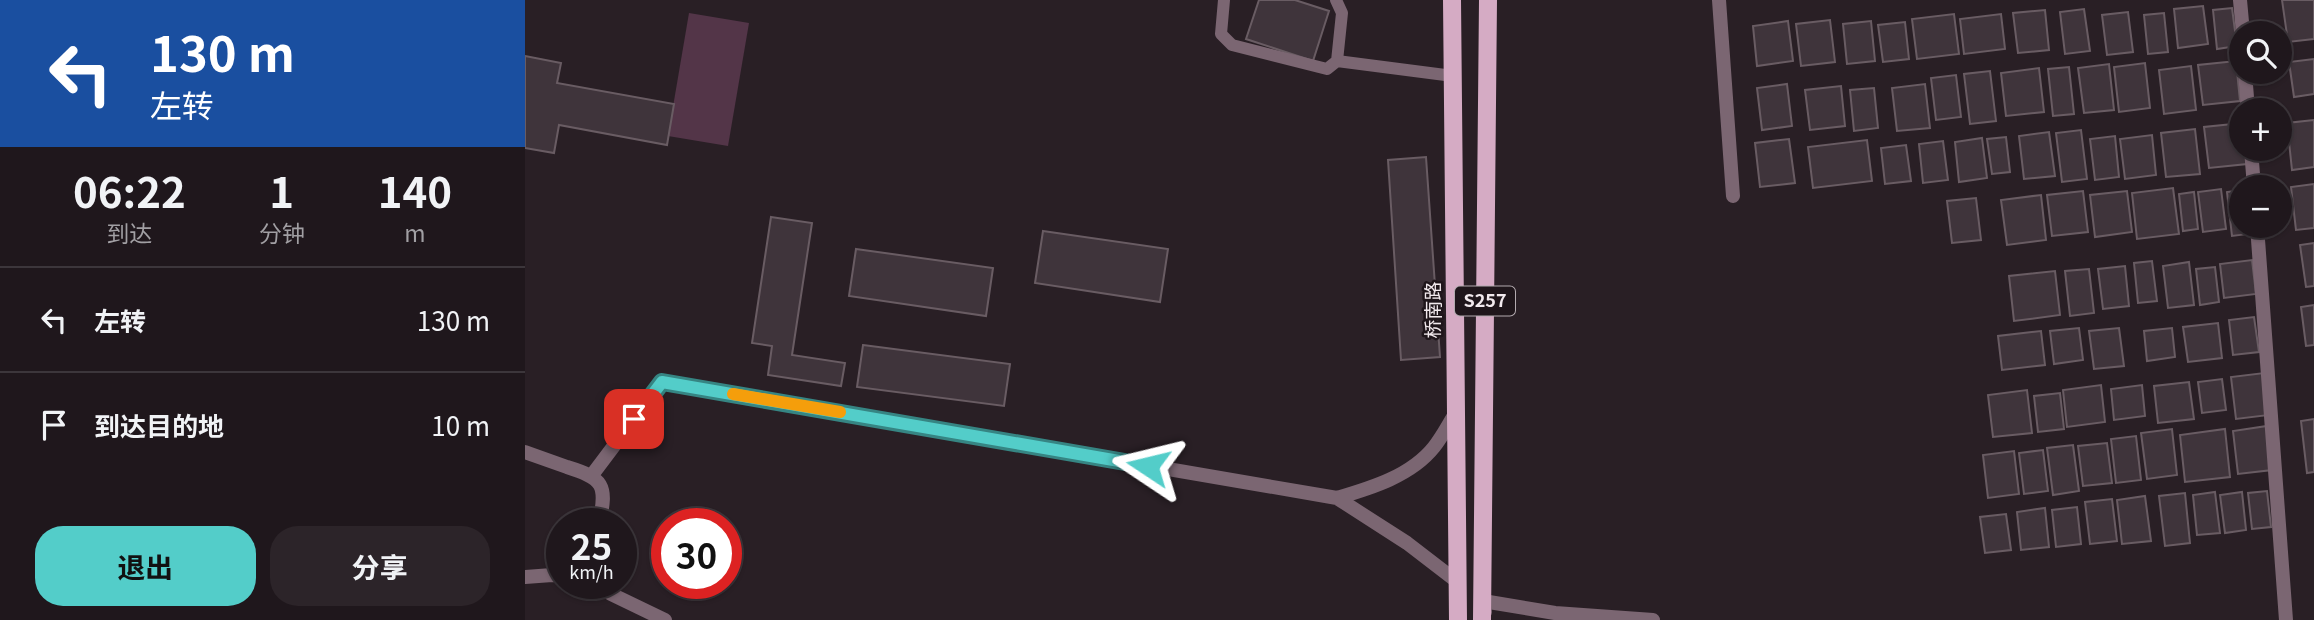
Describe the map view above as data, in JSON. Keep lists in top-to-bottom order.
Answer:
{
  "streets": {
    "main road": ["S257", "桥南路"]
  },
  "page": {
    "turn": ["130 m", "左转"],
    "map_buttons": ["+", "−"],
    "eta": [
      "06:22",
      "到达",
      "1",
      "分钟",
      "140",
      "m"
    ],
    "list": [
      {
        "name": "左转",
        "value": "130 m"
      },
      {
        "name": "到达目的地",
        "value": "10 m"
      }
    ],
    "speed": "25 km/h",
    "limit": "30",
    "buttons": ["退出", "分享"]
  }
}
